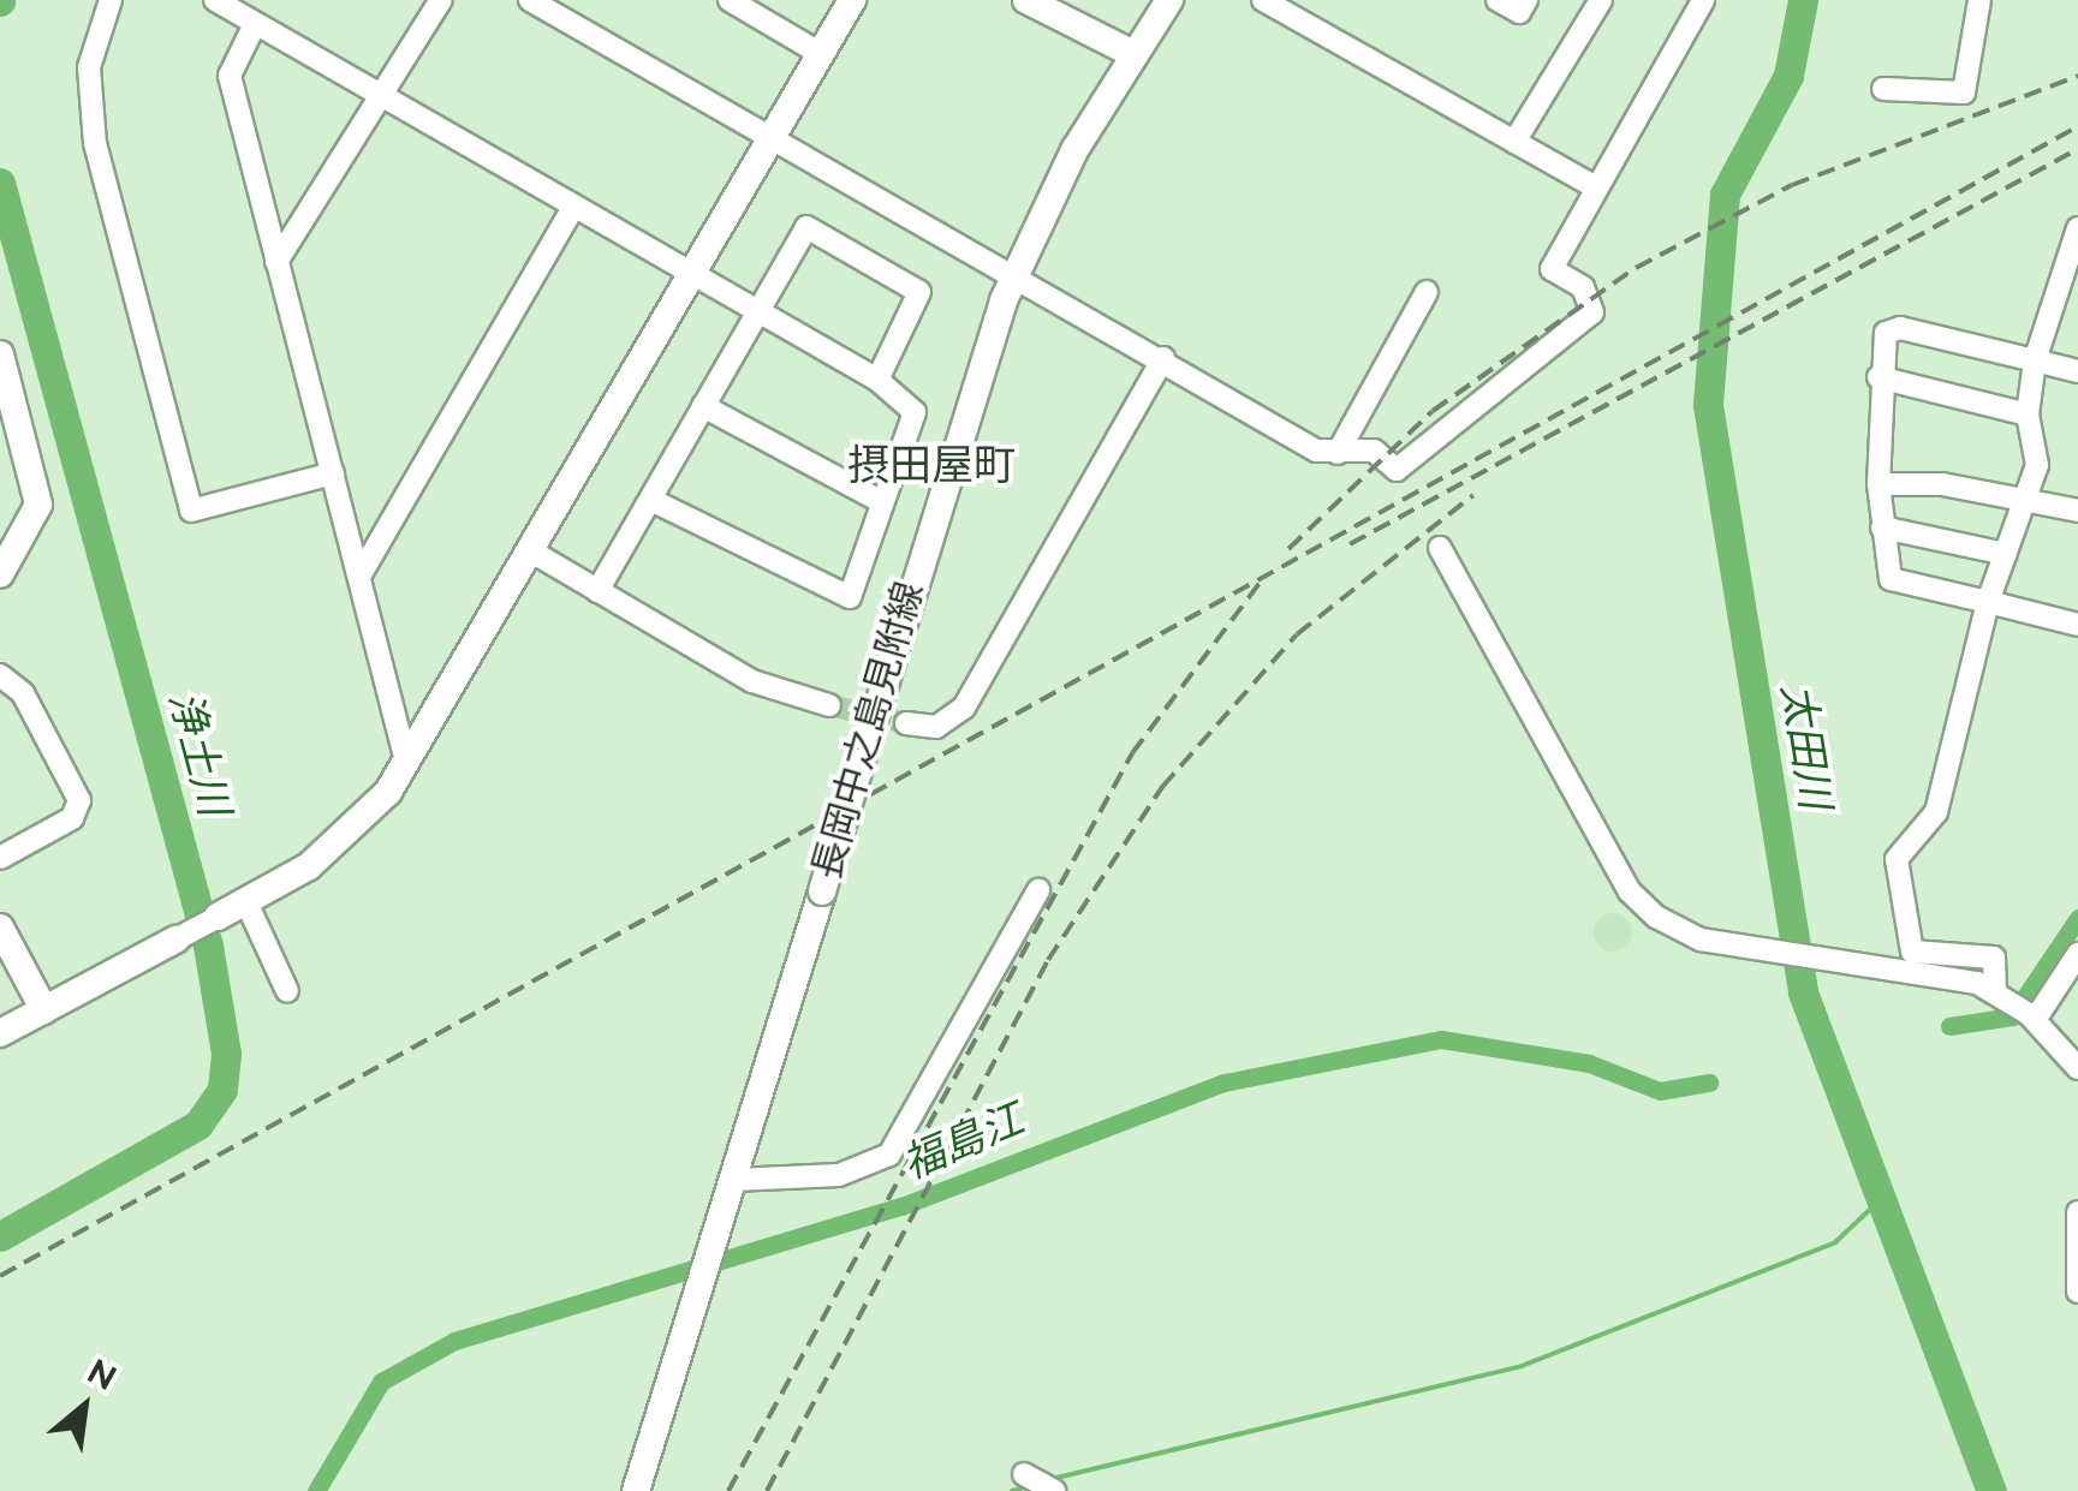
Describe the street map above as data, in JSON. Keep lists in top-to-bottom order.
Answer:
{
  "streets": {
    "street": ["長岡中之島見附線"]
  },
  "districts": ["摂田屋町"],
  "water": ["太田川", "浄土川", "福島江"],
  "north": "top right"
}
